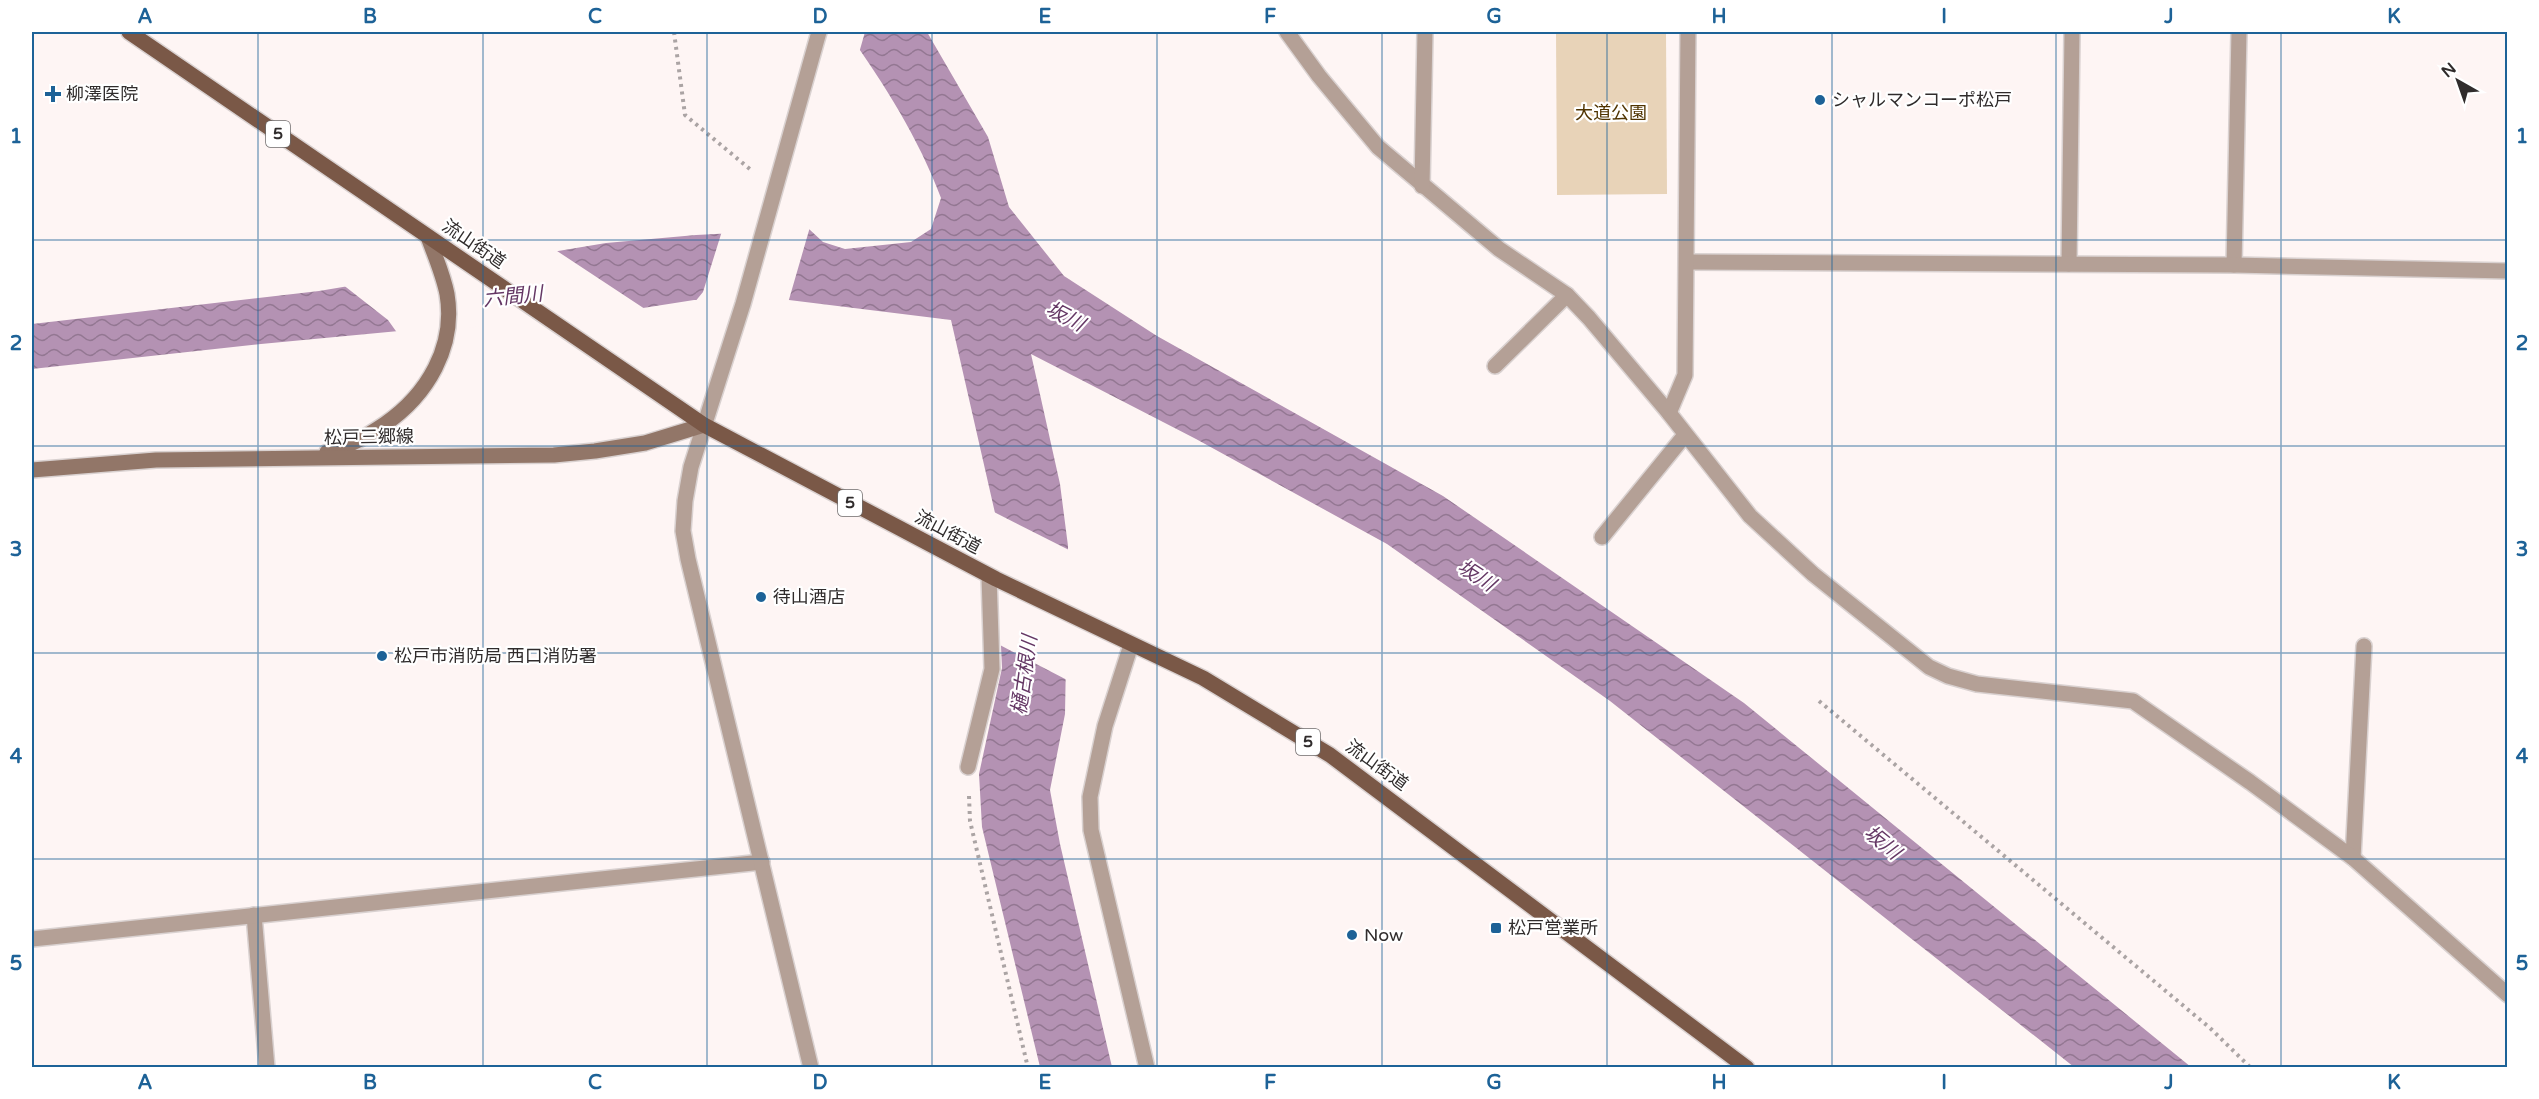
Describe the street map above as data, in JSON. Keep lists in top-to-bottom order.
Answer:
{
  "streets": {
    "main road": ["5", "流山街道", "松戸三郷線"]
  },
  "crossings": [
    ["流山街道", "松戸三郷線"]
  ],
  "water": ["六間川", "坂川", "樋古根川"],
  "parks": ["大道公園"],
  "places": {
    "health": ["柳澤医院"],
    "other": [
      "シャルマンコーポ松戸",
      "待山酒店",
      "松戸市消防局 西口消防署",
      "Now"
    ],
    "transit": ["松戸営業所"]
  },
  "north": "top left",
  "grid": {
    "columns": [
      "A",
      "B",
      "C",
      "D",
      "E",
      "F",
      "G",
      "H",
      "I",
      "J",
      "K"
    ],
    "rows": [
      "1",
      "2",
      "3",
      "4",
      "5"
    ]
  }
}
